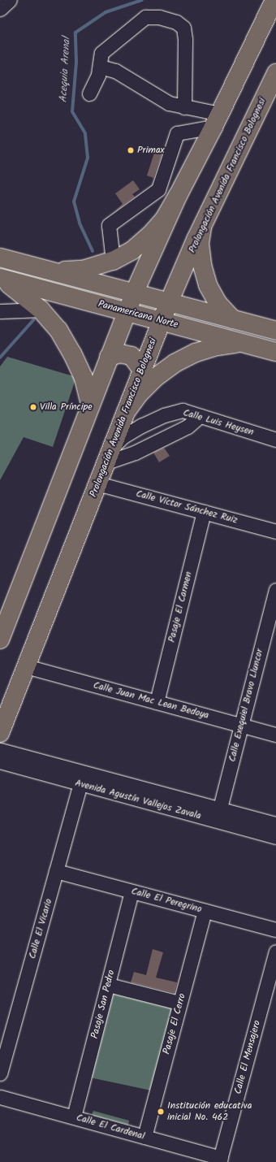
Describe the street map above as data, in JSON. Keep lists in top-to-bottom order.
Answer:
{
  "streets": {
    "main road": ["Prolongación Avenida Francisco Bolognesi", "Panamericana Norte"],
    "street": [
      "Calle Luis Heysen",
      "Calle Víctor Sánchez Ruiz",
      "Pasaje El Carmen",
      "Calle Juan Mac Lean Bedoya",
      "Calle Exequiel Bravo Lluncor",
      "Avenida Agustín Vallejos Zavala",
      "Calle El Peregrino",
      "Calle El Vicario",
      "Pasaje San Pedro",
      "Pasaje El Cerro",
      "Calle El Mensajero",
      "Calle El Cardenal"
    ]
  },
  "crossings": [
    ["Prolongación Avenida Francisco Bolognesi", "Panamericana Norte"],
    ["Prolongación Avenida Francisco Bolognesi", "Calle Luis Heysen"],
    ["Prolongación Avenida Francisco Bolognesi", "Calle Víctor Sánchez Ruiz"],
    ["Prolongación Avenida Francisco Bolognesi", "Calle Juan Mac Lean Bedoya"],
    ["Calle Víctor Sánchez Ruiz", "Pasaje El Carmen"],
    ["Pasaje El Carmen", "Calle Juan Mac Lean Bedoya"],
    ["Calle Juan Mac Lean Bedoya", "Calle Exequiel Bravo Lluncor"],
    ["Calle Exequiel Bravo Lluncor", "Avenida Agustín Vallejos Zavala"],
    ["Avenida Agustín Vallejos Zavala", "Calle El Vicario"],
    ["Calle El Peregrino", "Calle El Vicario"],
    ["Calle El Peregrino", "Pasaje San Pedro"],
    ["Calle El Peregrino", "Pasaje El Cerro"],
    ["Pasaje San Pedro", "Calle El Cardenal"],
    ["Pasaje El Cerro", "Calle El Cardenal"],
    ["Calle El Mensajero", "Calle El Cardenal"]
  ],
  "water": ["Acequia Arenal"],
  "places": ["Primax", "Villa Príncipe", "Institución educativa inicial No. 462"]
}
